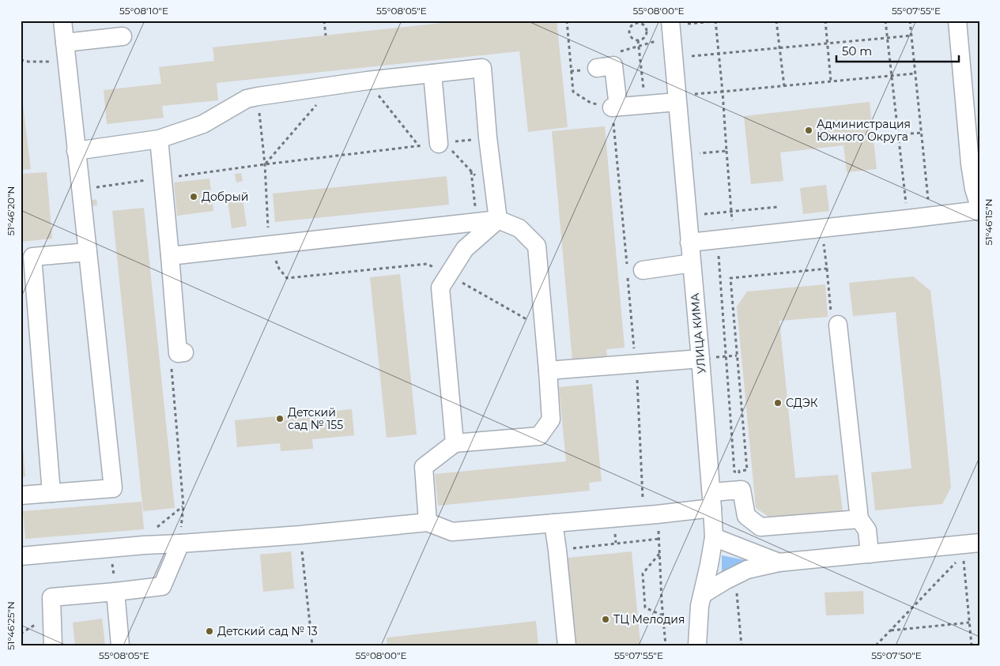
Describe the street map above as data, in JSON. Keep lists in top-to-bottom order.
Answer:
{
  "streets": {
    "street": ["УЛИЦА КИМА"]
  },
  "places": [
    "Администрация Южного Округа",
    "Добрый",
    "СДЭК",
    "Детский сад № 155",
    "ТЦ Мелодия",
    "Детский сад № 13"
  ],
  "scale_bar": "50 m",
  "coordinates": [
    "55°08'10\"E",
    "55°08'05\"E",
    "55°08'00\"E",
    "55°07'55\"E",
    "51°46'20\"N",
    "51°46'15\"N",
    "51°46'25\"N",
    "55°07'50\"E"
  ]
}
